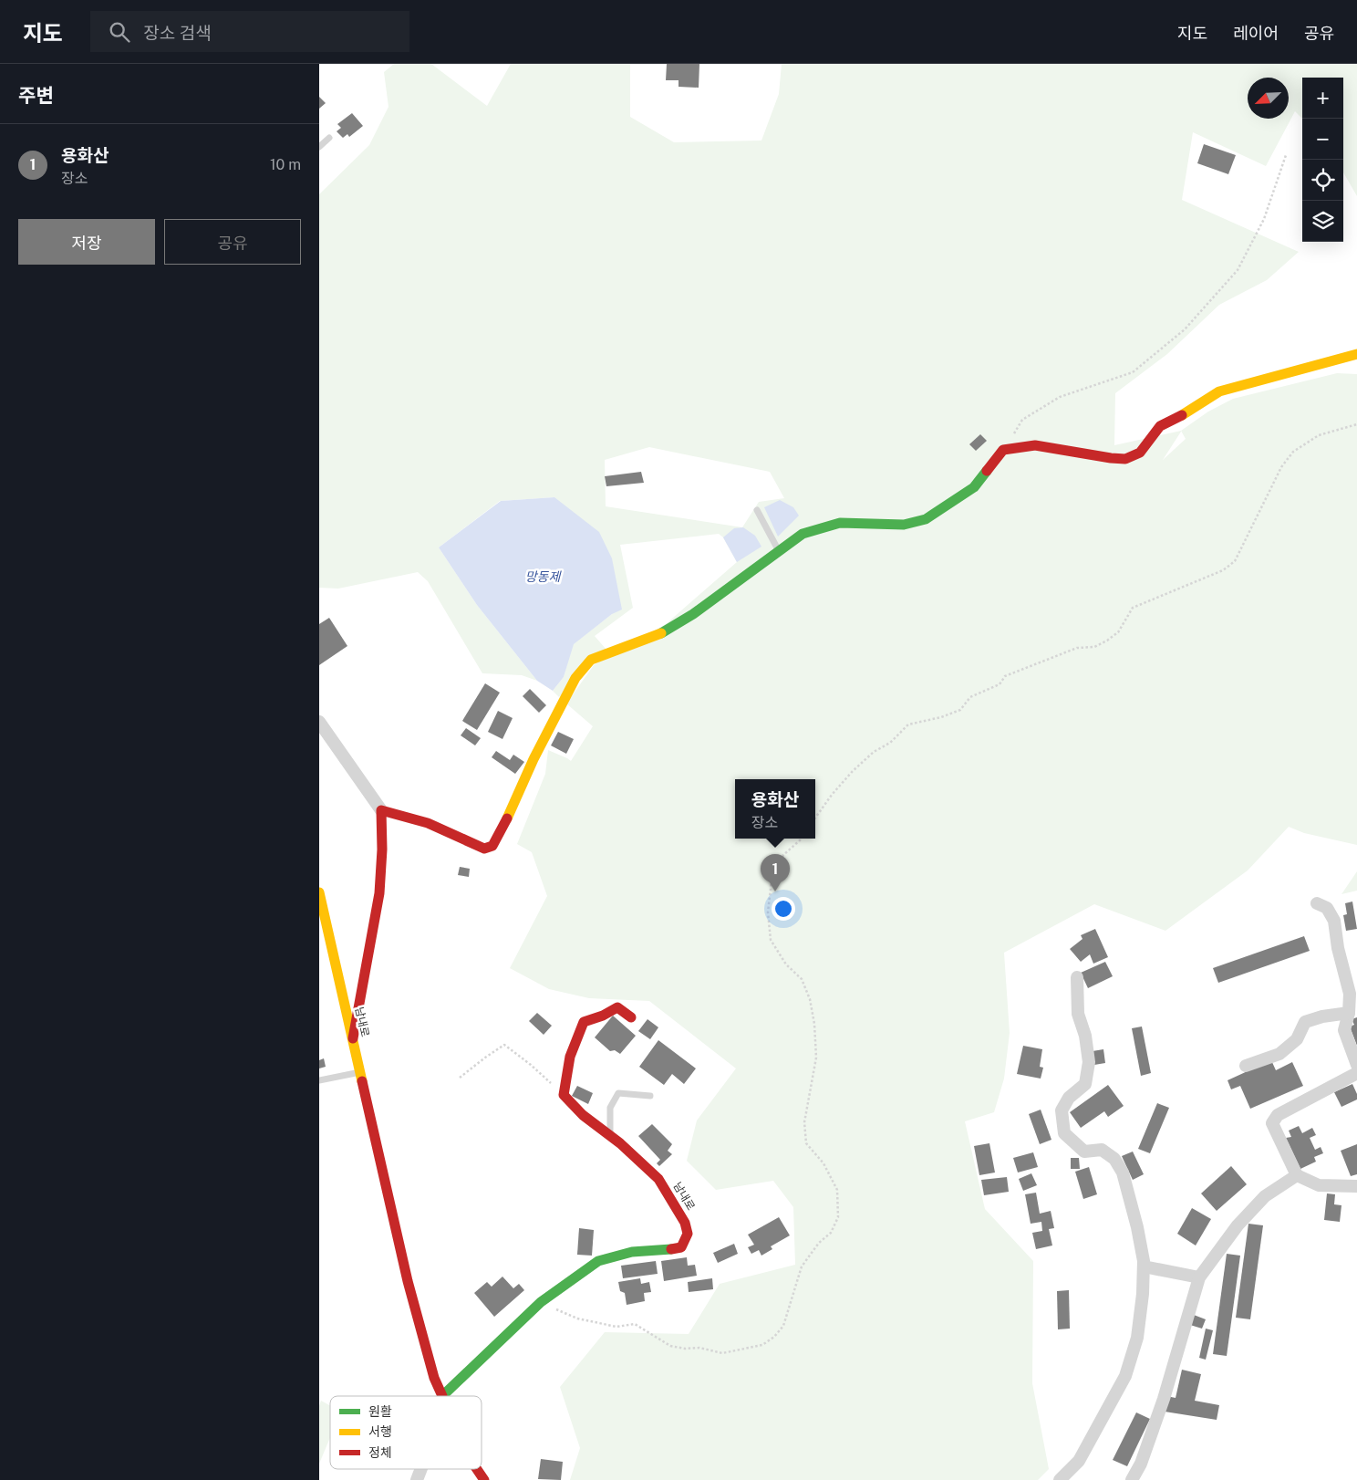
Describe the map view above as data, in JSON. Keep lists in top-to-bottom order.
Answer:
{
  "streets": {
    "street": ["남내로"]
  },
  "water": ["망동제"],
  "legend": ["원활", "서행", "정체"],
  "north": "bottom left",
  "page": {
    "header": "지도",
    "search": "장소 검색",
    "nav": ["지도", "레이어", "공유"],
    "heading": "주변",
    "map_buttons": ["+", "−"],
    "list": [
      {
        "mark": "1",
        "name": "용화산",
        "note": "장소",
        "value": "10 m"
      }
    ],
    "buttons": ["저장", "공유"],
    "popup": ["용화산", "장소"],
    "pins": "1"
  }
}
